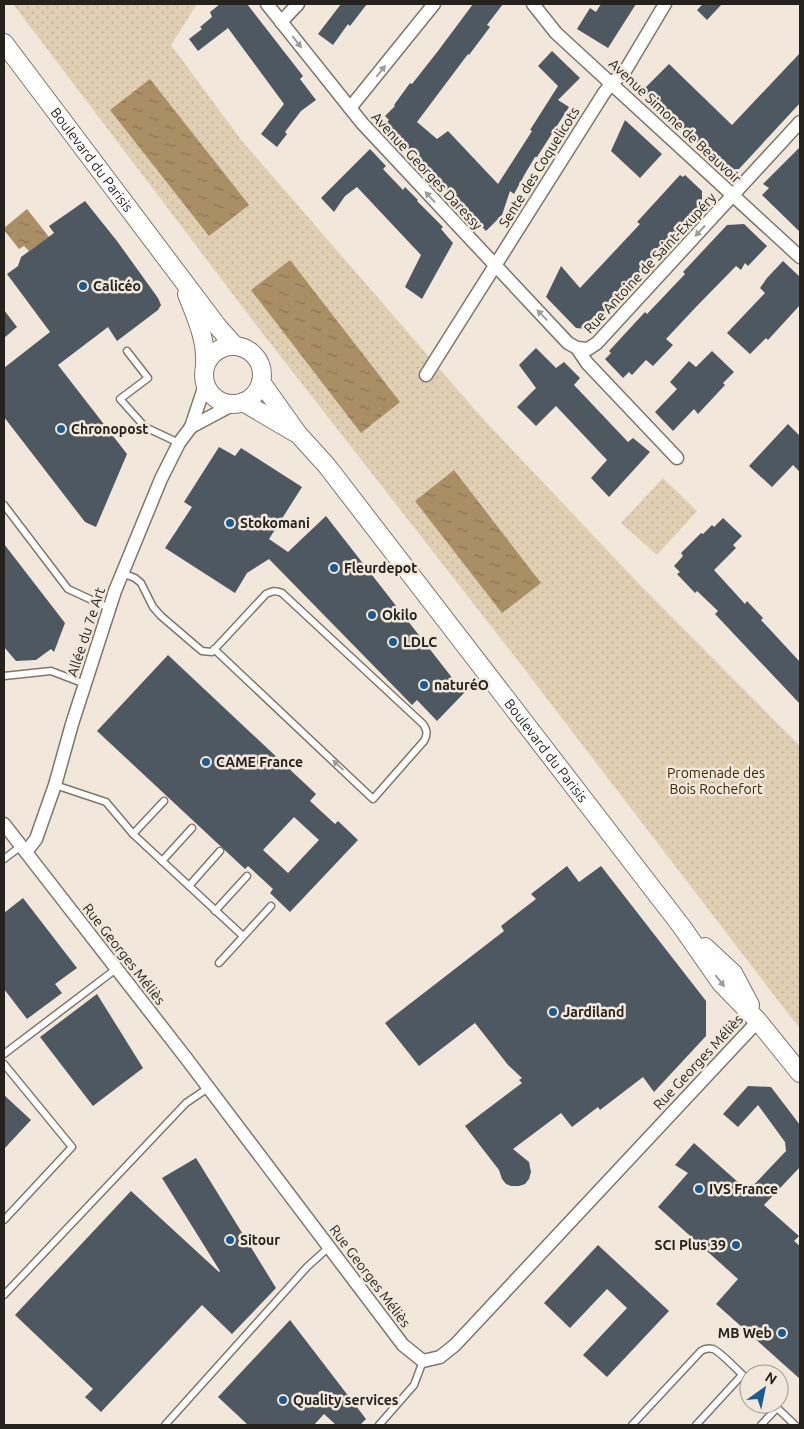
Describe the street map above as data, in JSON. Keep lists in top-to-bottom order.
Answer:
{
  "streets": {
    "street": [
      "Avenue Simone de Beauvoir",
      "Boulevard du Parisis",
      "Sente des Coquelicots",
      "Avenue Georges Daressy",
      "Rue Antoine de Saint-Exupéry",
      "Allée du 7e Art",
      "Rue Georges Méliès"
    ]
  },
  "crossings": [
    ["Avenue Simone de Beauvoir", "Sente des Coquelicots"],
    ["Avenue Simone de Beauvoir", "Rue Antoine de Saint-Exupéry"],
    ["Boulevard du Parisis", "Allée du 7e Art"],
    ["Boulevard du Parisis", "Rue Georges Méliès"],
    ["Sente des Coquelicots", "Avenue Georges Daressy"],
    ["Avenue Georges Daressy", "Rue Antoine de Saint-Exupéry"],
    ["Allée du 7e Art", "Rue Georges Méliès"]
  ],
  "one_way": ["Rue Antoine de Saint-Exupéry"],
  "parks": ["Promenade des Bois Rochefort"],
  "places": [
    "Calicéo",
    "Chronopost",
    "Stokomani",
    "Fleurdepot",
    "Okilo",
    "LDLC",
    "naturéO",
    "CAME France",
    "Jardiland",
    "IVS France",
    "Sitour",
    "SCI Plus 39",
    "MB Web",
    "Quality services"
  ],
  "north": "top right"
}
